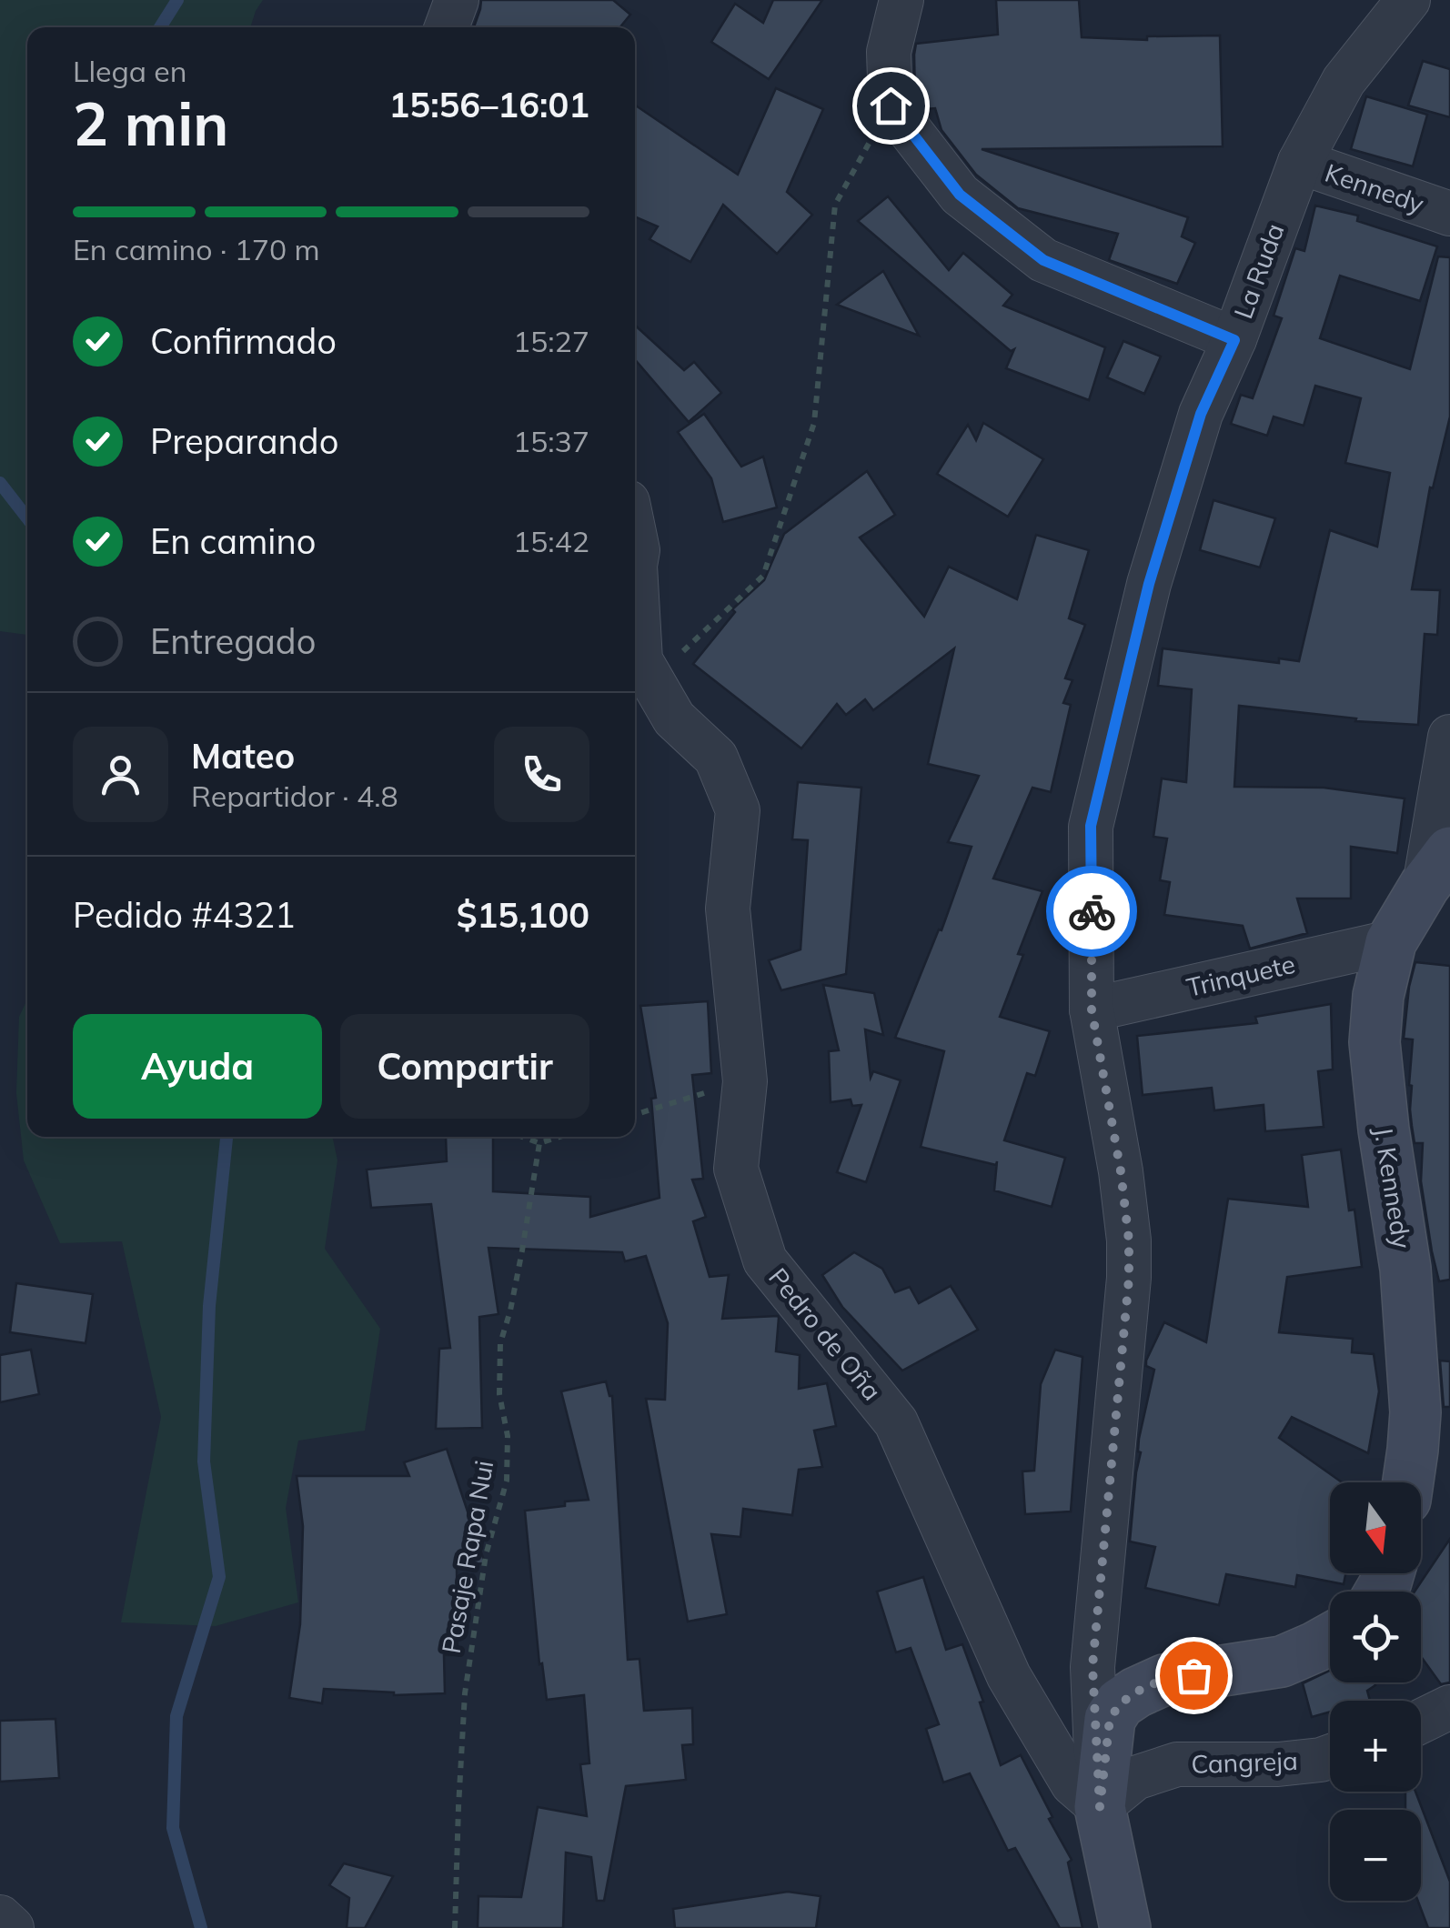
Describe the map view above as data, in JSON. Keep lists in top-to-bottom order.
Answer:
{
  "streets": {
    "street": [
      "Kennedy",
      "La Ruda",
      "Trinquete",
      "J. Kennedy",
      "Pedro de Oña",
      "Cangreja"
    ],
    "path": ["Pasaje Rapa Nui"]
  },
  "crossings": [
    ["Kennedy", "La Ruda"],
    ["La Ruda", "Trinquete"],
    ["La Ruda", "Pedro de Oña"],
    ["La Ruda", "Cangreja"],
    ["Trinquete", "J. Kennedy"],
    ["Pedro de Oña", "Cangreja"]
  ],
  "north": "bottom",
  "page": {
    "heading": ["2 min", "Llega en", "15:56–16:01"],
    "panel": [
      "Mateo",
      "Repartidor · 4.8",
      "Pedido #4321",
      "$15,100"
    ],
    "bar": "En camino · 170 m",
    "list": [
      ["Confirmado", "15:27"],
      ["Preparando", "15:37"],
      ["En camino", "15:42"],
      "Entregado"
    ],
    "buttons": ["Ayuda", "Compartir"],
    "map_buttons": ["+", "−"]
  }
}
